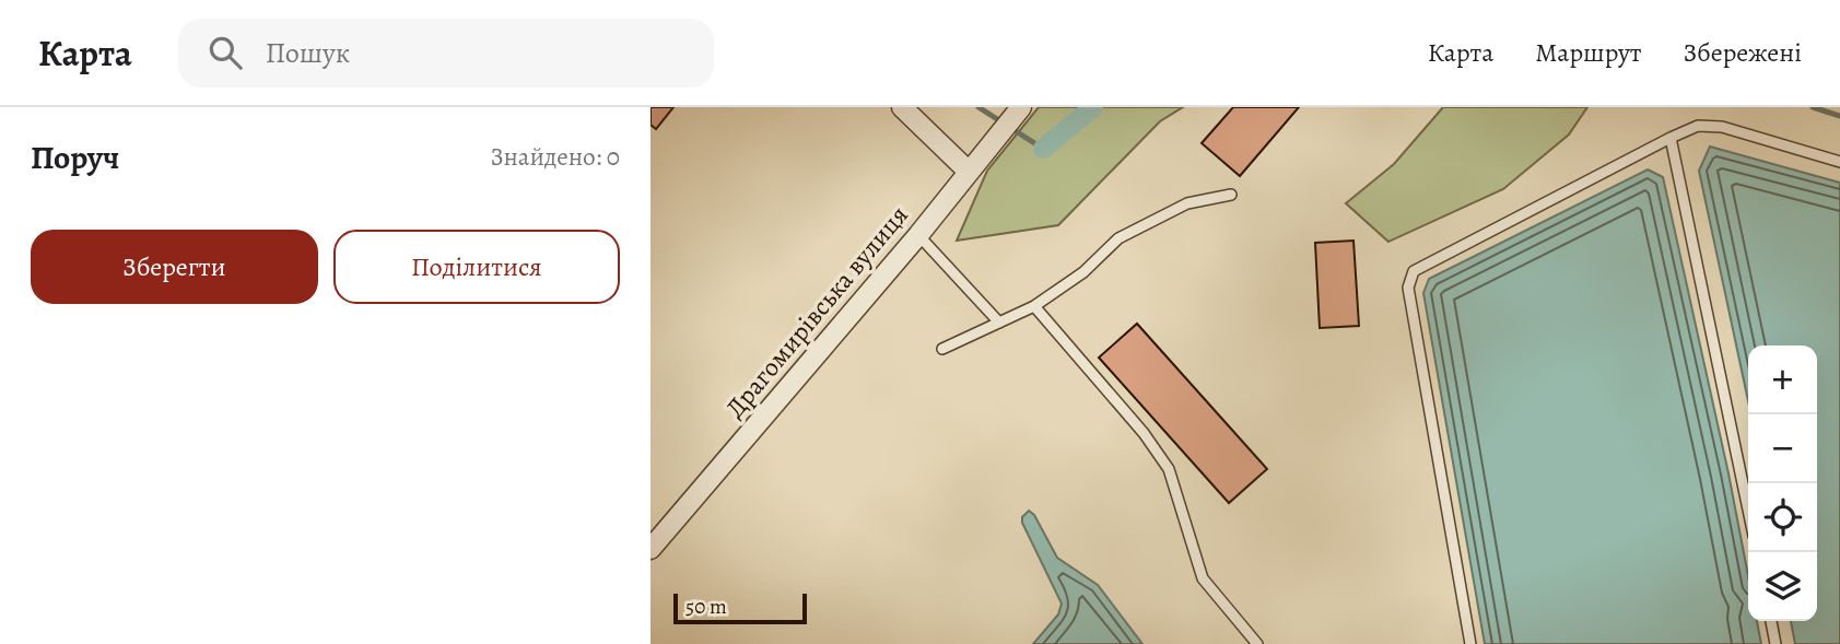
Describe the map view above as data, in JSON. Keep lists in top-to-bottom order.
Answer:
{
  "streets": {
    "street": ["Драгомирівська вулиця"]
  },
  "scale_bar": "50 m",
  "page": {
    "header": "Карта",
    "search": "Пошук",
    "nav": ["Карта", "Маршрут", "Збережені"],
    "heading": ["Поруч", "Знайдено: 0"],
    "buttons": ["Зберегти", "Поділитися"],
    "map_buttons": ["+", "−"],
    "scale": "50 m"
  }
}
